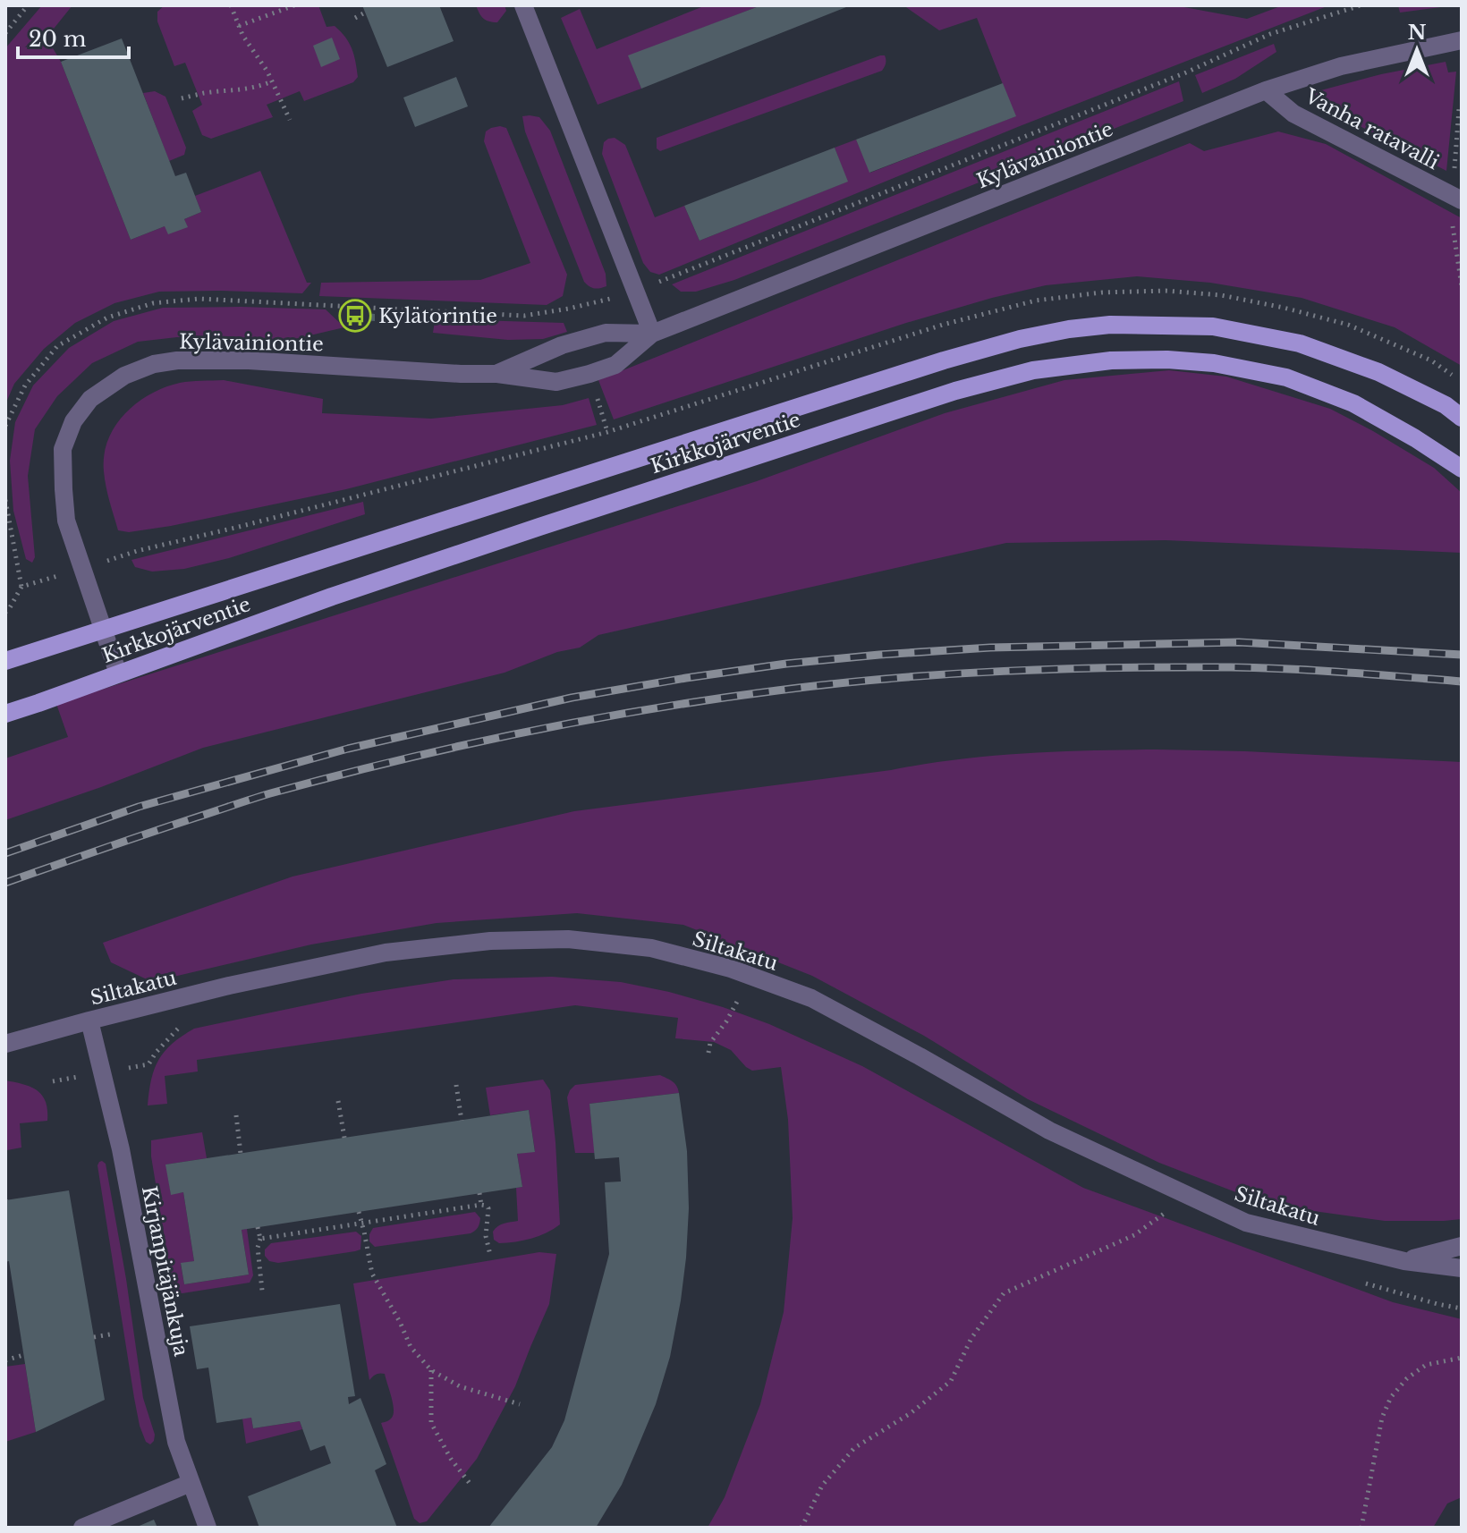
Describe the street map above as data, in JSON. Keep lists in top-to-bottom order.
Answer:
{
  "streets": {
    "main road": ["Kirkkojärventie"],
    "street": [
      "Vanha ratavalli",
      "Kylävainiontie",
      "Siltakatu",
      "Kirjanpitäjänkuja"
    ]
  },
  "crossings": [
    ["Vanha ratavalli", "Kylävainiontie"],
    ["Kylävainiontie", "Kirkkojärventie"],
    ["Siltakatu", "Kirjanpitäjänkuja"]
  ],
  "places": {
    "bus stop": ["Kylätorintie"]
  },
  "scale_bar": "20 m",
  "north": "top"
}
